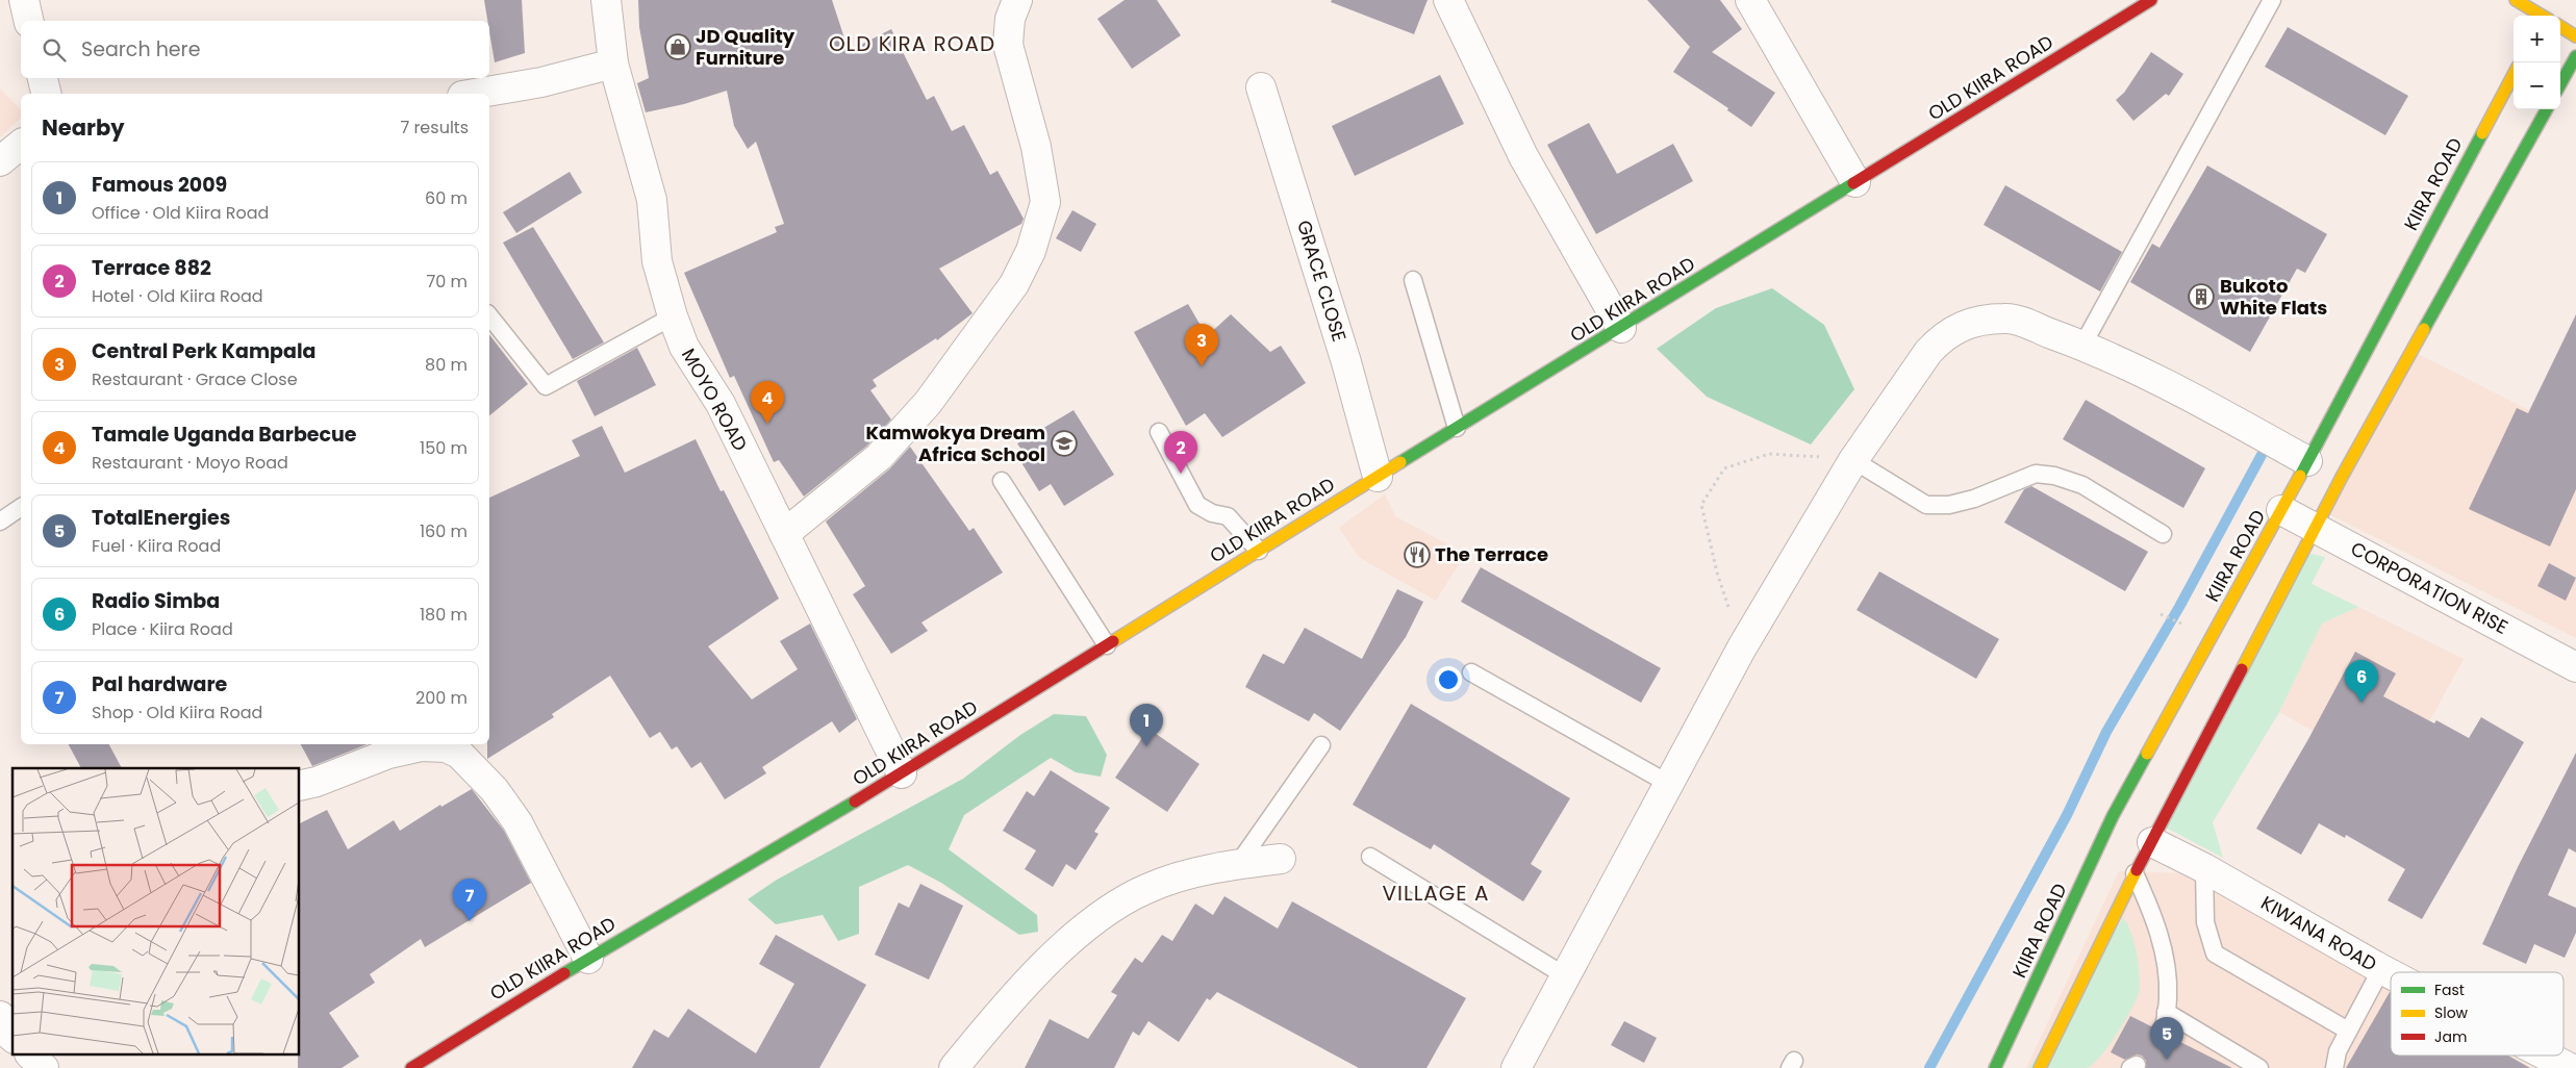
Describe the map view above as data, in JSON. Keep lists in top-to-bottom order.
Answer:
{
  "streets": {
    "main road": ["OLD KIIRA ROAD", "KIIRA ROAD"],
    "street": [
      "GRACE CLOSE",
      "MOYO ROAD",
      "CORPORATION RISE",
      "KIWANA ROAD"
    ]
  },
  "crossings": [
    ["OLD KIIRA ROAD", "GRACE CLOSE"],
    ["OLD KIIRA ROAD", "MOYO ROAD"],
    ["KIIRA ROAD", "CORPORATION RISE"]
  ],
  "districts": ["OLD KIRA ROAD", "VILLAGE A"],
  "places": {
    "shop": ["JD Quality Furniture"],
    "building": ["Bukoto White Flats"],
    "school or university": ["Kamwokya Dream Africa School"],
    "restaurant": ["The Terrace"]
  },
  "legend": ["Fast", "Slow", "Jam"],
  "page": {
    "map_buttons": ["+", "−"],
    "search": "Search here",
    "heading": ["Nearby", "7 results"],
    "list": [
      {
        "mark": "1",
        "name": "Famous 2009",
        "note": "Office · Old Kiira Road",
        "value": "60 m"
      },
      {
        "mark": "2",
        "name": "Terrace 882",
        "note": "Hotel · Old Kiira Road",
        "value": "70 m"
      },
      {
        "mark": "3",
        "name": "Central Perk Kampala",
        "note": "Restaurant · Grace Close",
        "value": "80 m"
      },
      {
        "mark": "4",
        "name": "Tamale Uganda Barbecue",
        "note": "Restaurant · Moyo Road",
        "value": "150 m"
      },
      {
        "mark": "5",
        "name": "TotalEnergies",
        "note": "Fuel · Kiira Road",
        "value": "160 m"
      },
      {
        "mark": "6",
        "name": "Radio Simba",
        "note": "Place · Kiira Road",
        "value": "180 m"
      },
      {
        "mark": "7",
        "name": "Pal hardware",
        "note": "Shop · Old Kiira Road",
        "value": "200 m"
      }
    ],
    "pins": [
      "3",
      "4",
      "2",
      "6",
      "1",
      "7",
      "5"
    ]
  }
}
